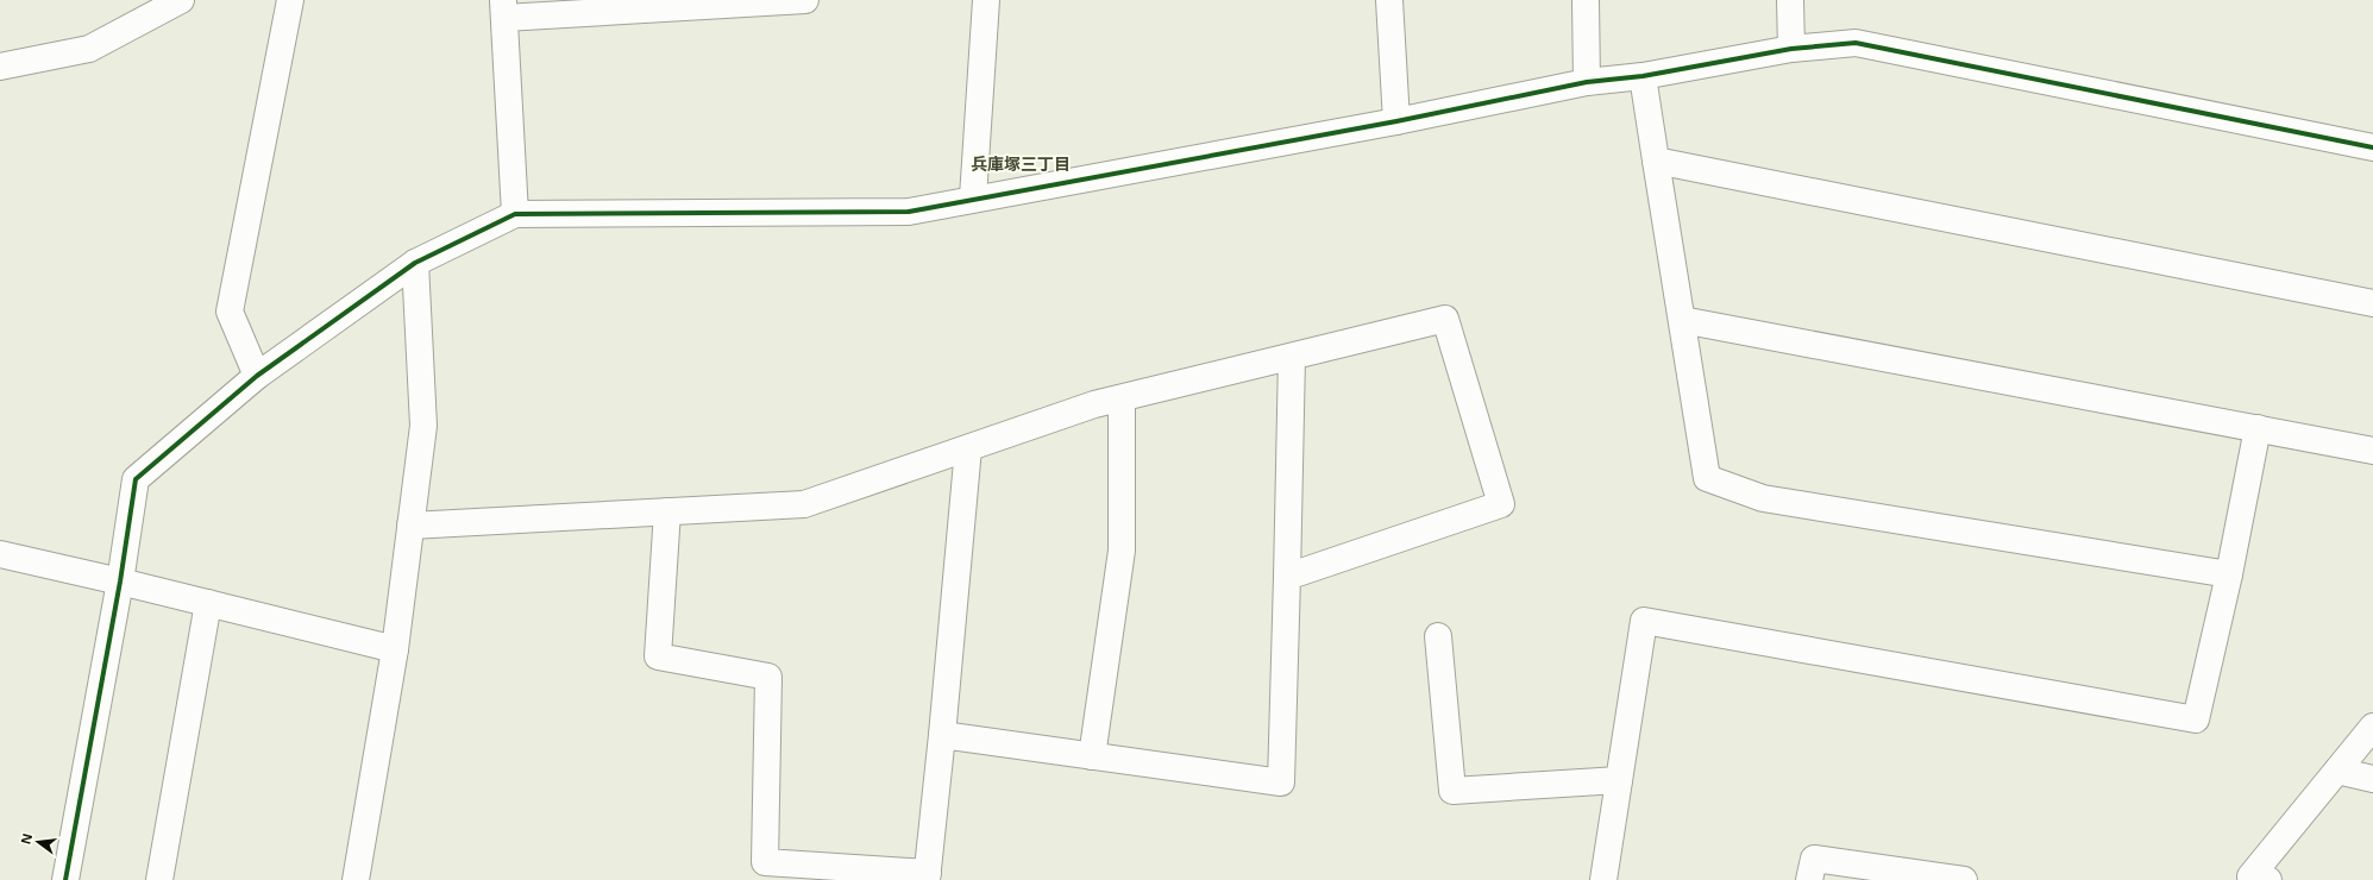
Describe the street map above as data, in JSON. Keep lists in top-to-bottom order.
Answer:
{
  "districts": ["兵庫塚三丁目"],
  "north": "left"
}
